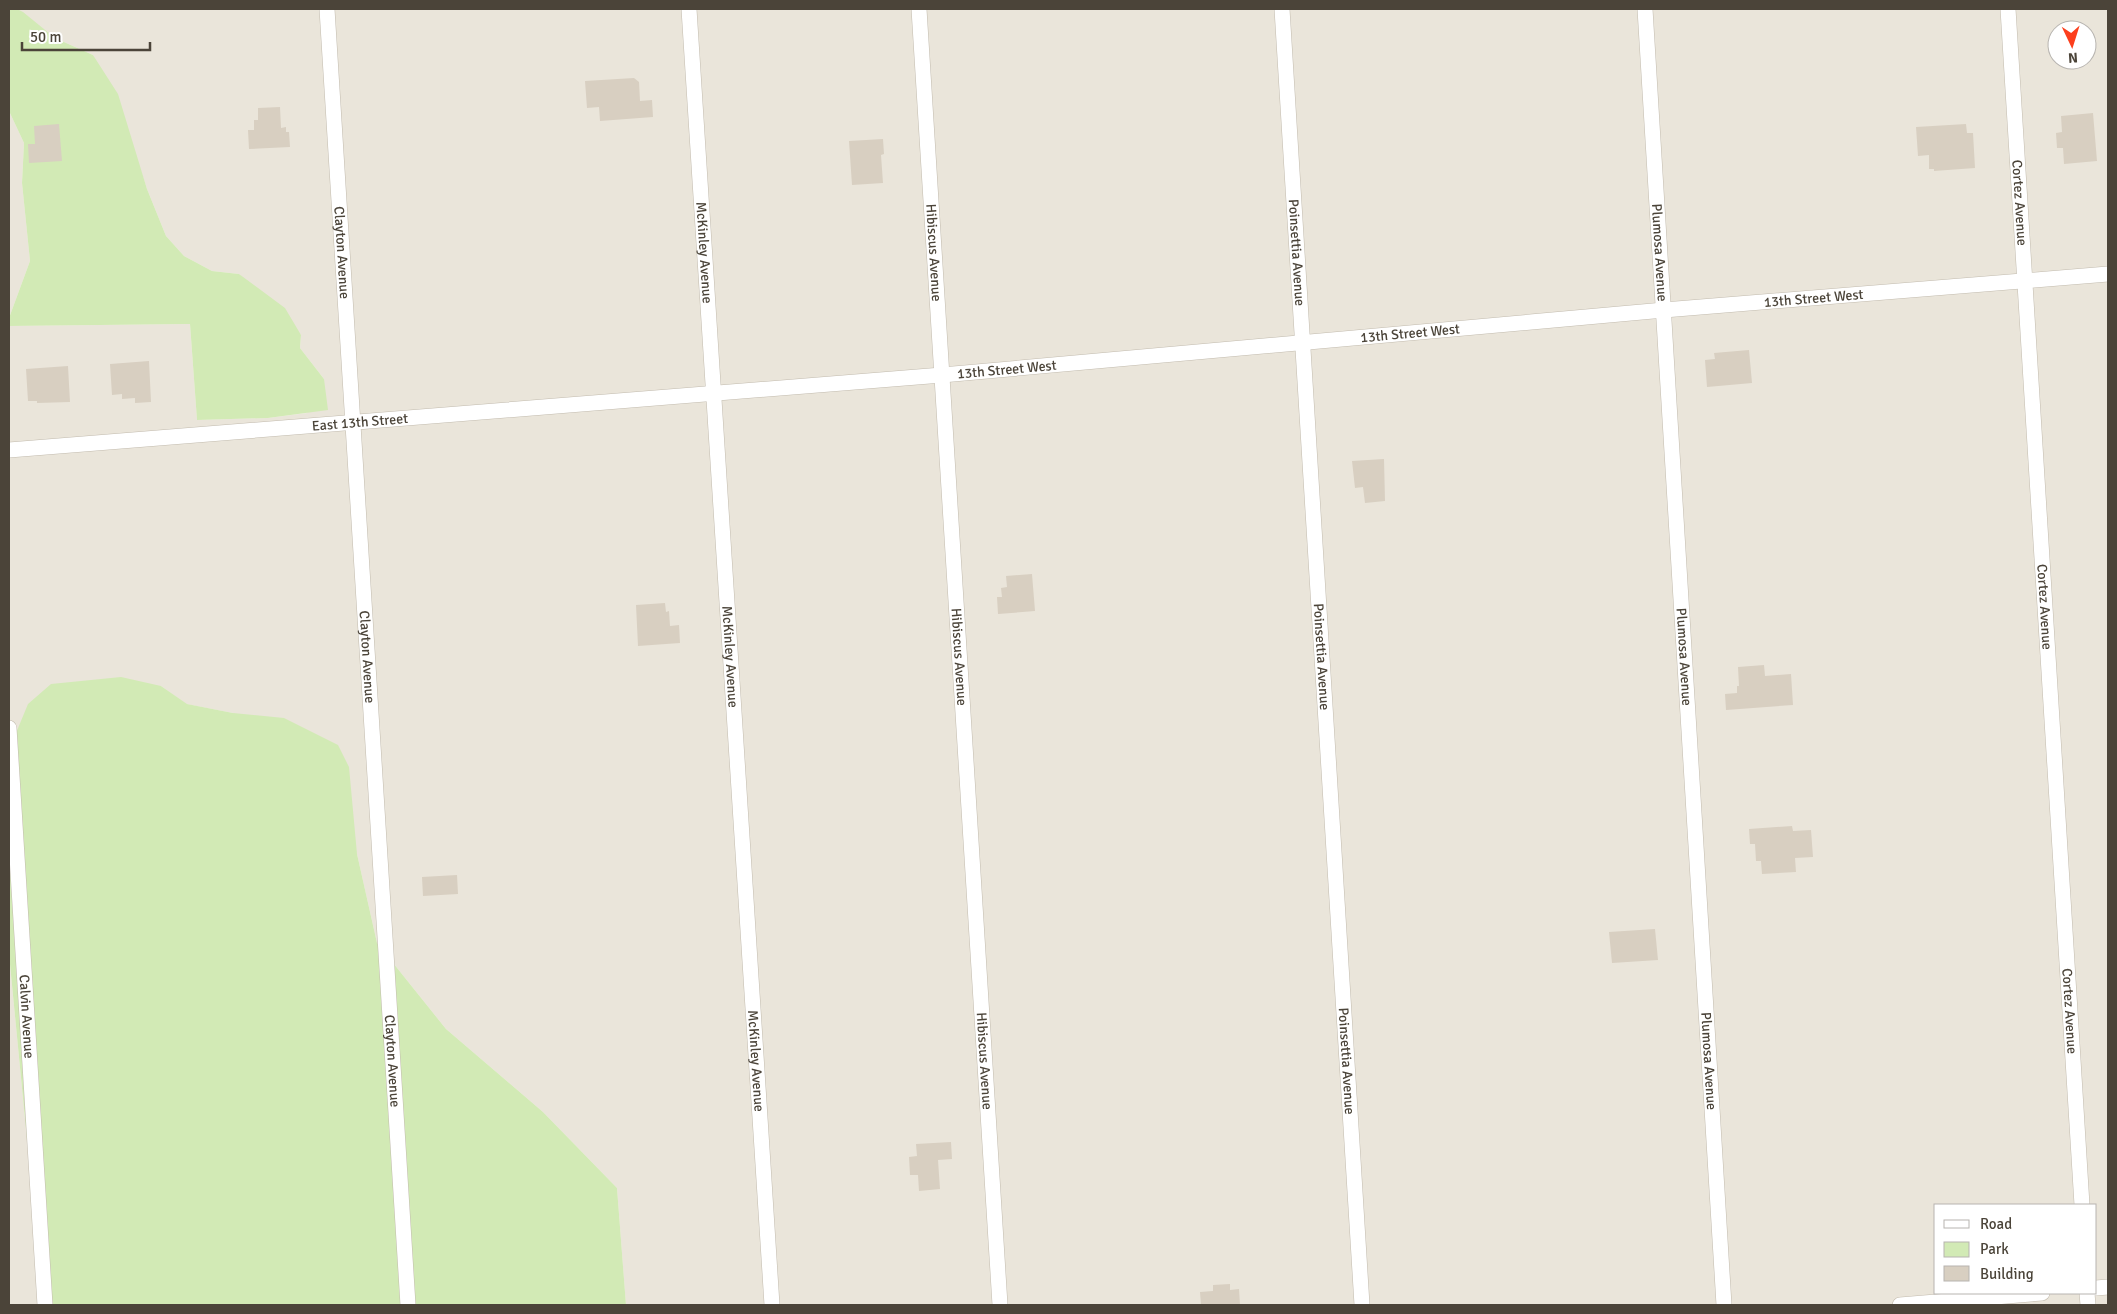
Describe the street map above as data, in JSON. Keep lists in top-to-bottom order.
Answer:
{
  "streets": {
    "street": [
      "Cortez Avenue",
      "Clayton Avenue",
      "McKinley Avenue",
      "Hibiscus Avenue",
      "Poinsettia Avenue",
      "Plumosa Avenue",
      "13th Street West",
      "East 13th Street",
      "Calvin Avenue"
    ]
  },
  "crossings": [
    ["Cortez Avenue", "13th Street West"],
    ["Clayton Avenue", "East 13th Street"],
    ["McKinley Avenue", "13th Street West"],
    ["McKinley Avenue", "East 13th Street"],
    ["Hibiscus Avenue", "13th Street West"],
    ["Poinsettia Avenue", "13th Street West"],
    ["Plumosa Avenue", "13th Street West"],
    ["13th Street West", "East 13th Street"]
  ],
  "legend": ["Road", "Park", "Building"],
  "scale_bar": "50 m",
  "north": "bottom"
}
